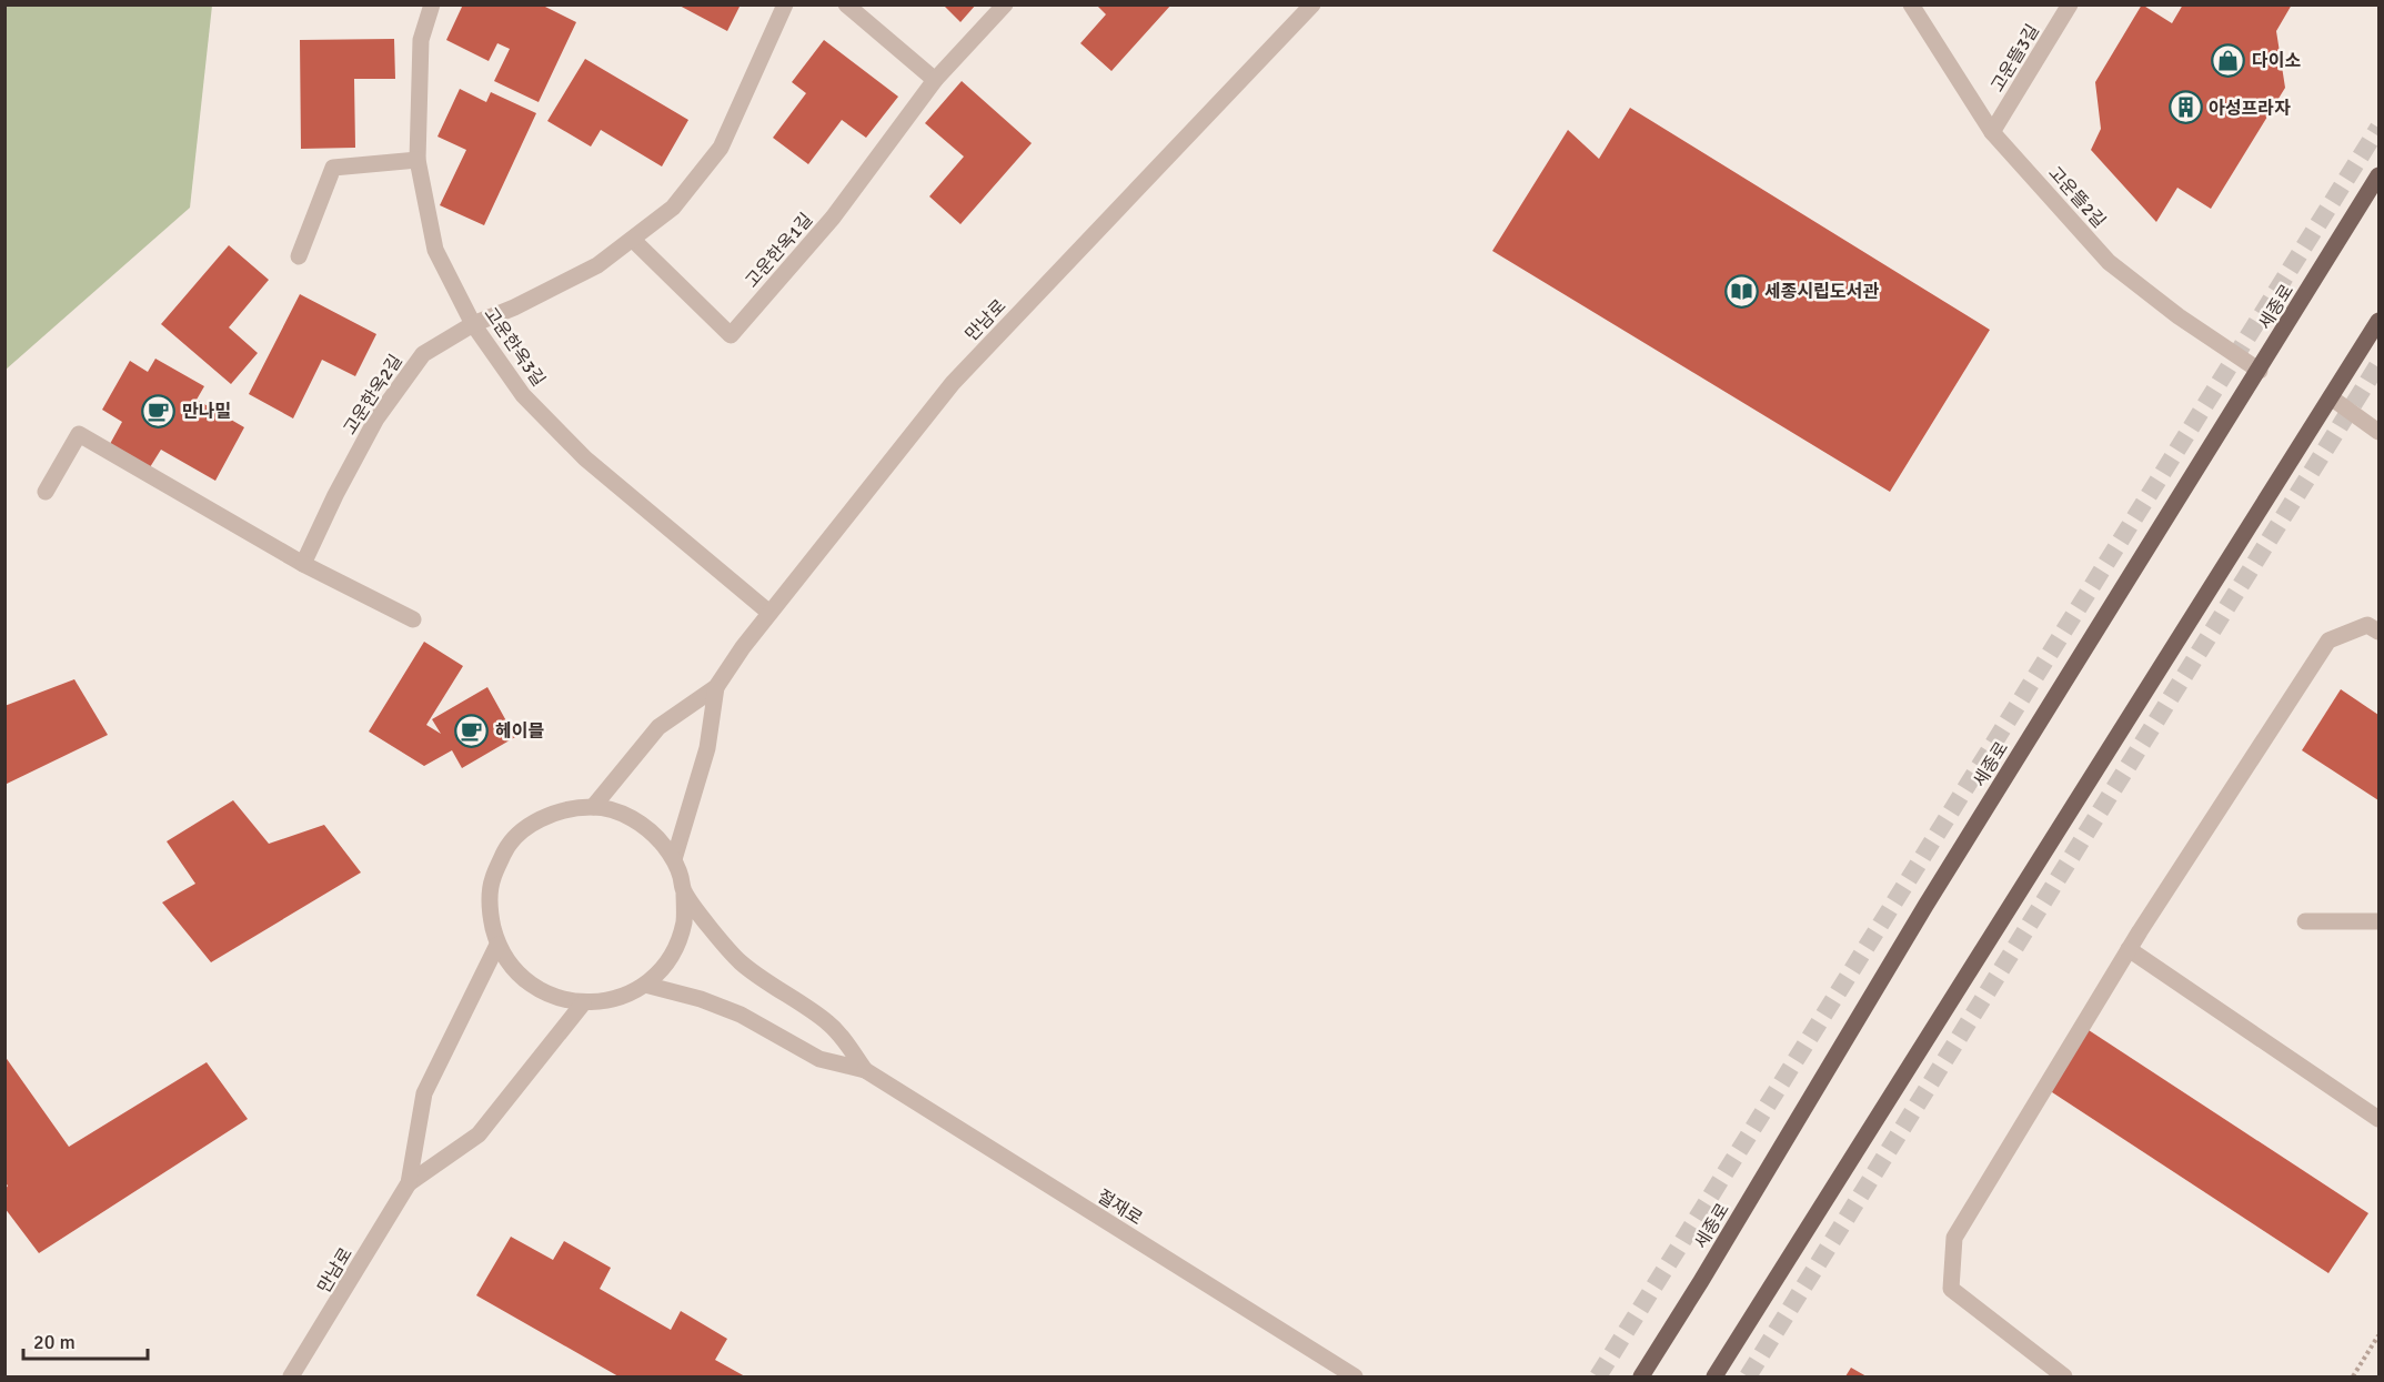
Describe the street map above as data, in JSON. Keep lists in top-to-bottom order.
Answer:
{
  "streets": {
    "main road": ["세종로"],
    "street": [
      "고운뜰3길",
      "고운뜰2길",
      "고운한옥1길",
      "만남로",
      "고운한옥3길",
      "고운한옥2길",
      "절재로"
    ]
  },
  "crossings": [
    ["고운뜰3길", "고운뜰2길"],
    ["고운뜰2길", "세종로"],
    ["고운한옥1길", "고운한옥2길"],
    ["만남로", "고운한옥3길"],
    ["고운한옥3길", "고운한옥2길"]
  ],
  "places": {
    "shop": ["다이소"],
    "building": ["아성프라자"],
    "library": ["세종시립도서관"],
    "cafe": ["만나밀", "헤이믈"]
  },
  "scale_bar": "20 m"
}
